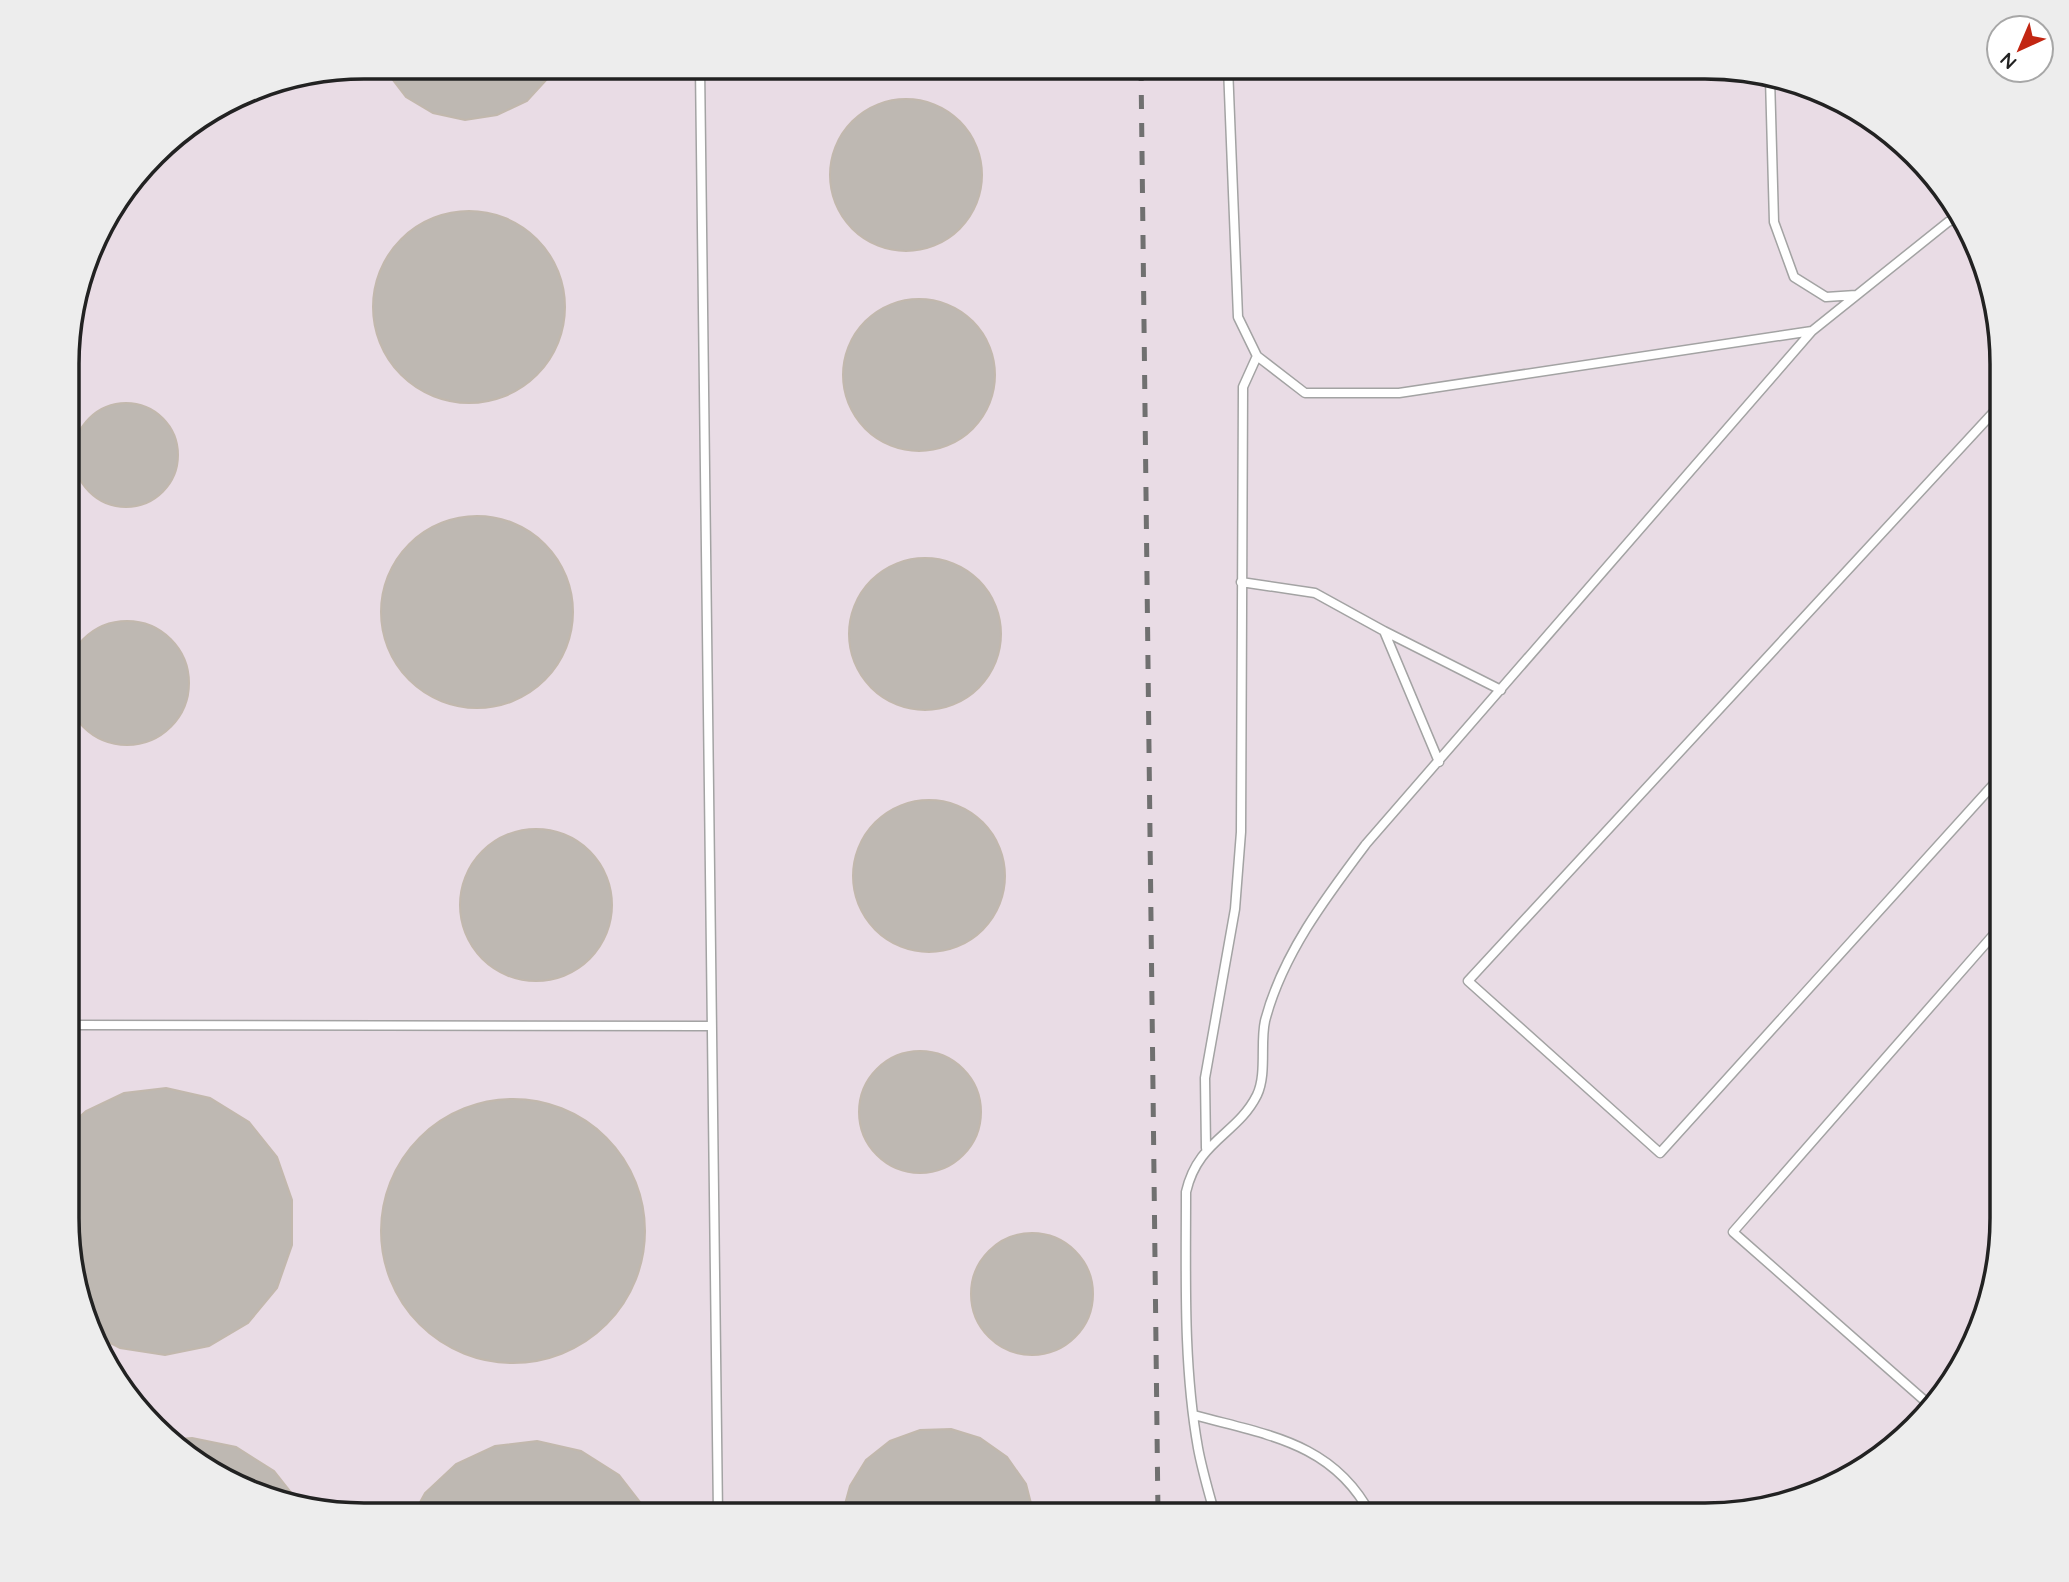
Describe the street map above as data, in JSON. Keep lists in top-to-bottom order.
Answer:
{
  "north": "bottom left"
}
